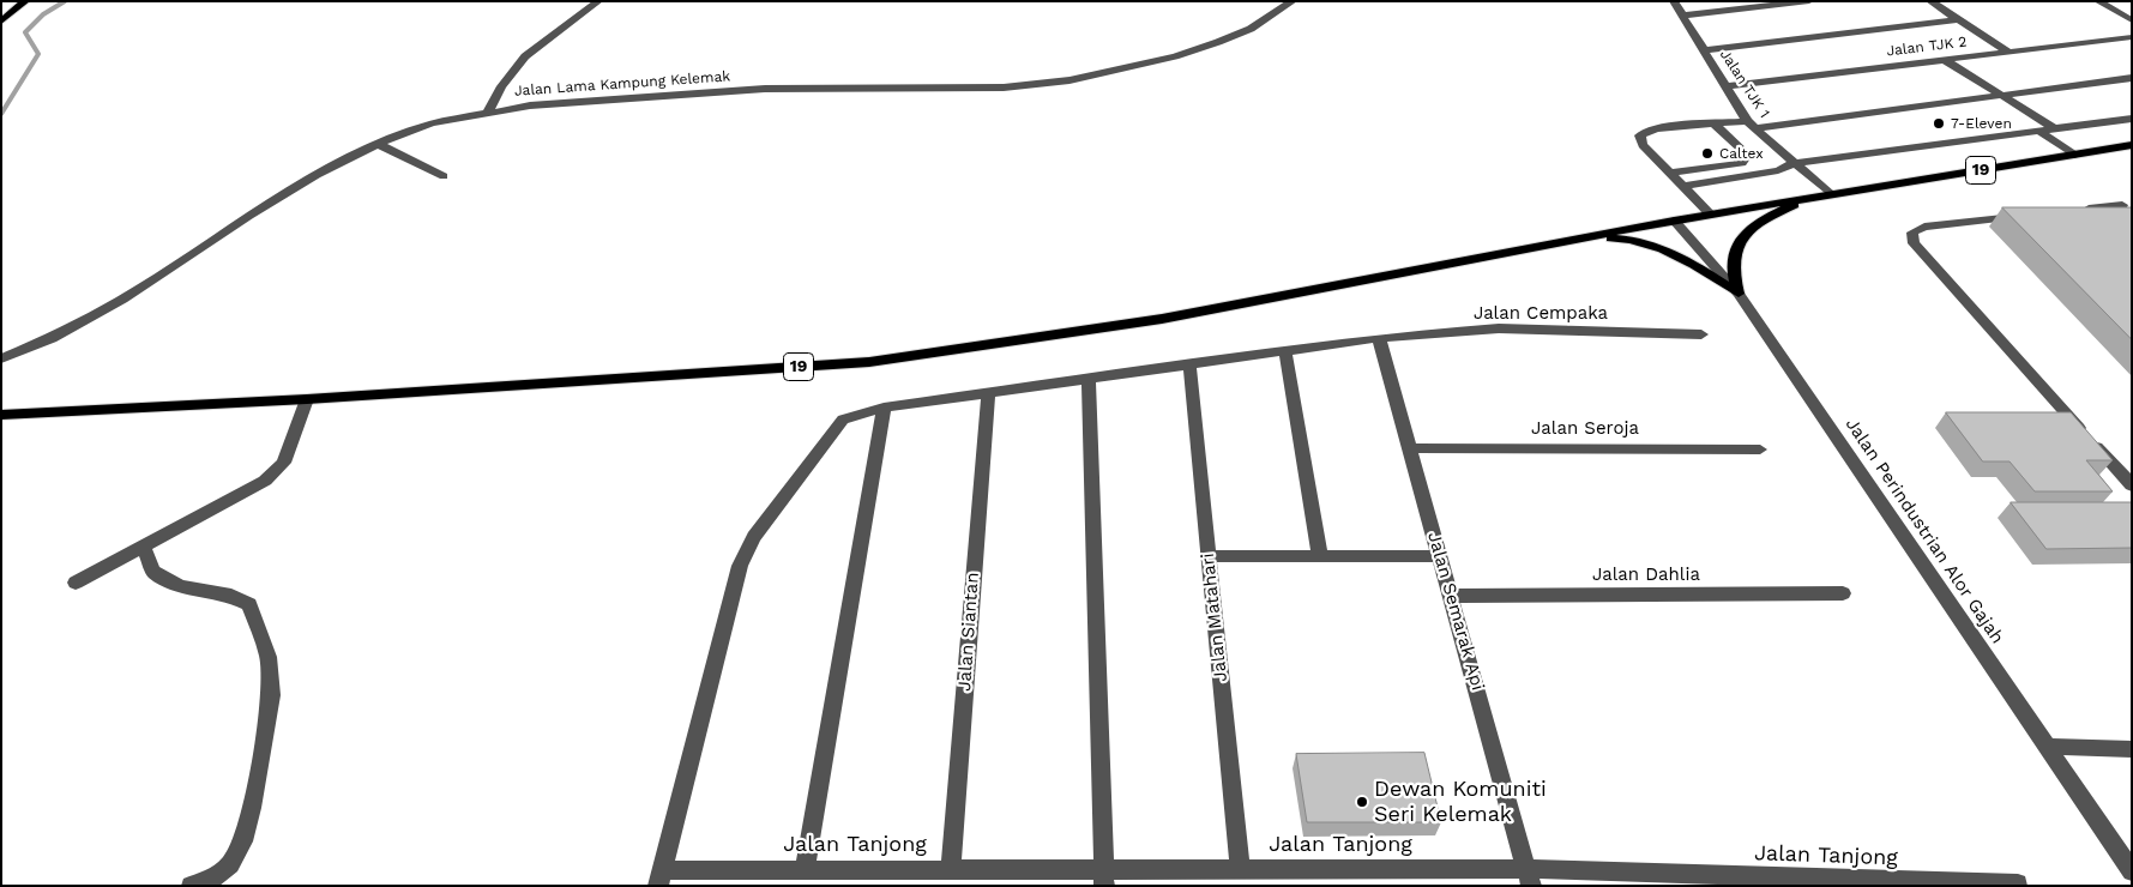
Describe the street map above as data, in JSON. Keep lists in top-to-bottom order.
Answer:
{
  "streets": {
    "main road": ["19"],
    "street": [
      "Jalan TJK 2",
      "Jalan Lama Kampung Kelemak",
      "Jalan TJK 1",
      "Jalan Cempaka",
      "Jalan Seroja",
      "Jalan Perindustrian Alor Gajah",
      "Jalan Dahlia",
      "Jalan Semarak Api",
      "Jalan Matahari",
      "Jalan Siantan",
      "Jalan Tanjong"
    ]
  },
  "crossings": [
    ["Jalan TJK 2", "Jalan TJK 1"],
    ["Jalan TJK 1", "19"],
    ["19", "Jalan Perindustrian Alor Gajah"],
    ["Jalan Cempaka", "Jalan Semarak Api"],
    ["Jalan Cempaka", "Jalan Matahari"],
    ["Jalan Cempaka", "Jalan Siantan"],
    ["Jalan Cempaka", "Jalan Tanjong"],
    ["Jalan Seroja", "Jalan Semarak Api"],
    ["Jalan Dahlia", "Jalan Semarak Api"],
    ["Jalan Semarak Api", "Jalan Tanjong"],
    ["Jalan Matahari", "Jalan Tanjong"],
    ["Jalan Siantan", "Jalan Tanjong"]
  ],
  "places": ["7-Eleven", "Caltex", "Dewan Komuniti Seri Kelemak"]
}
